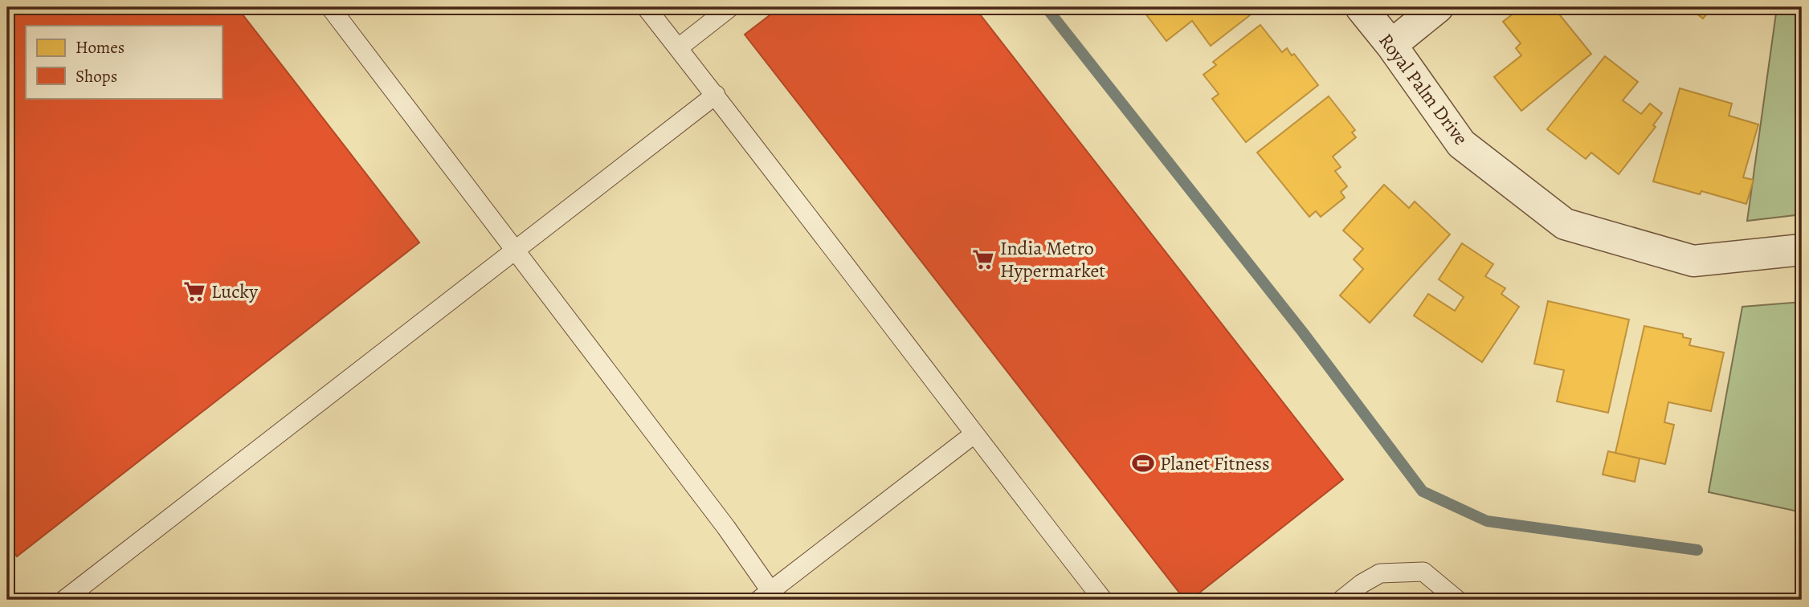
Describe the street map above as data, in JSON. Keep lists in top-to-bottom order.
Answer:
{
  "streets": {
    "street": ["Royal Palm Drive"]
  },
  "places": {
    "supermarket": ["India Metro Hypermarket", "Lucky"],
    "sports": ["Planet Fitness"]
  },
  "legend": ["Homes", "Shops"]
}
